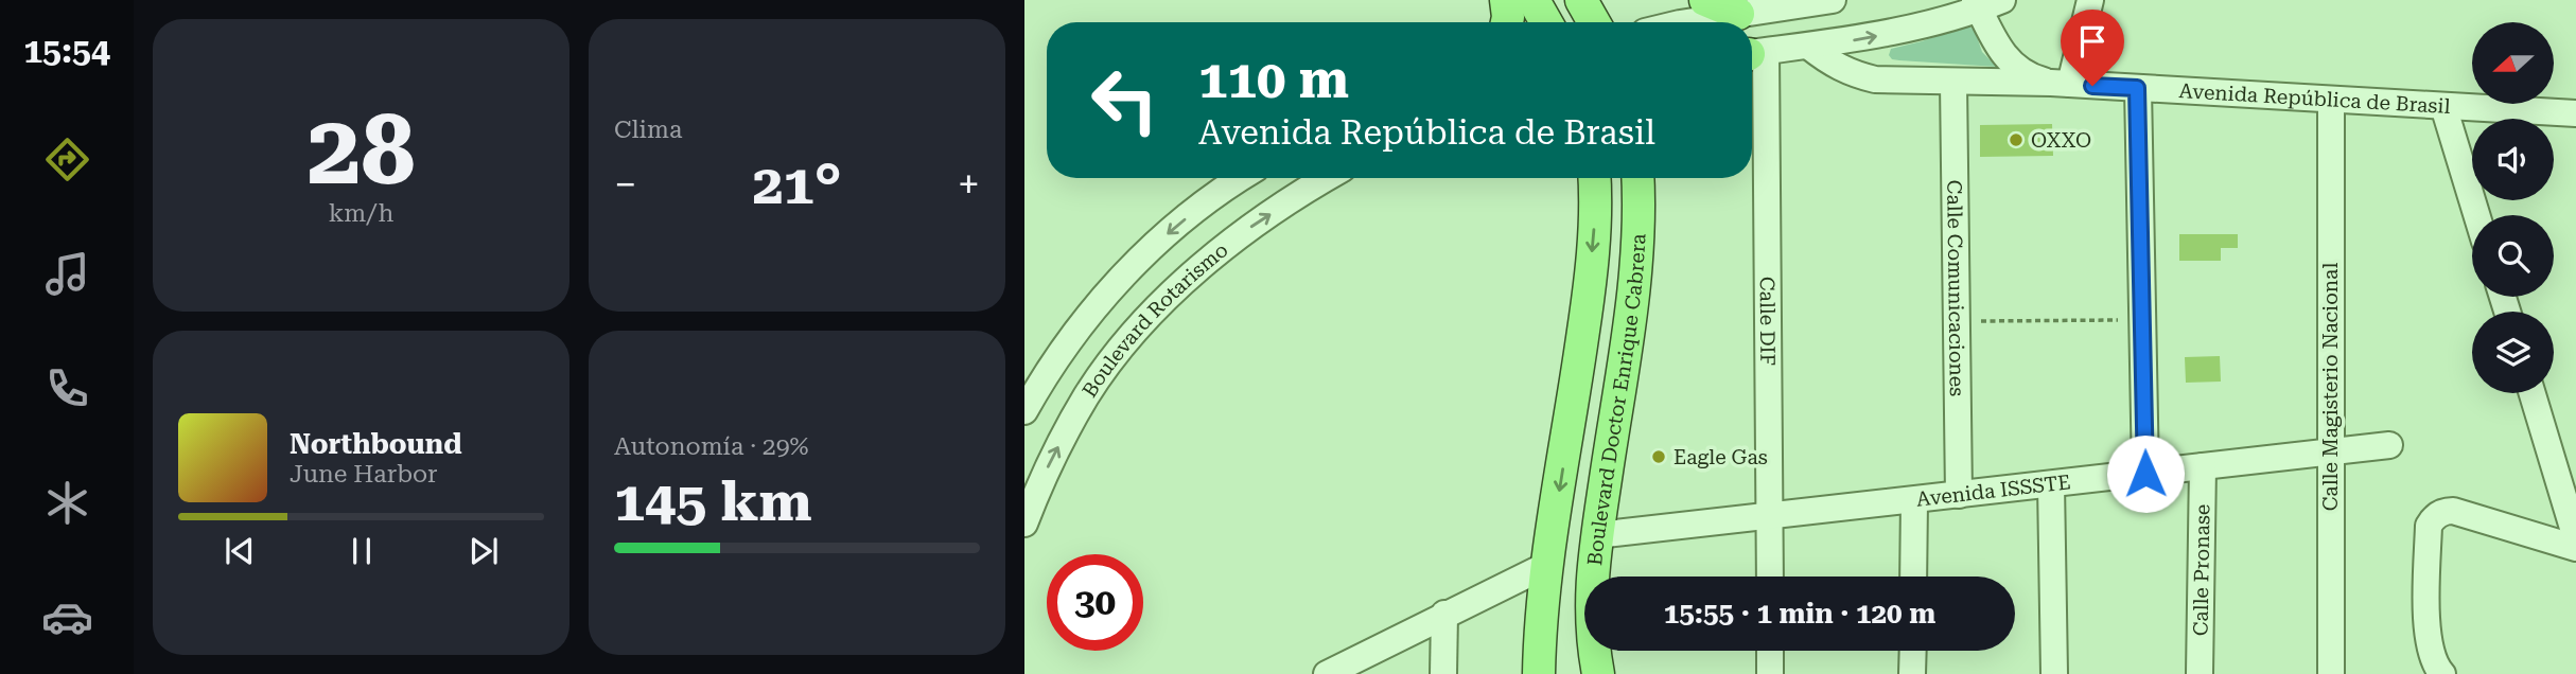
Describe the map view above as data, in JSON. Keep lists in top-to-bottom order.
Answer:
{
  "streets": {
    "main road": ["Boulevard Doctor Enrique Cabrera"],
    "street": [
      "Avenida República de Brasil",
      "Calle Comunicaciones",
      "Calle DIF",
      "Boulevard Rotarismo",
      "Calle Magisterio Nacional",
      "Avenida ISSSTE",
      "Calle Pronase"
    ]
  },
  "crossings": [
    ["Avenida República de Brasil", "Calle Comunicaciones"],
    ["Avenida República de Brasil", "Calle Magisterio Nacional"],
    ["Calle Comunicaciones", "Avenida ISSSTE"],
    ["Calle DIF", "Avenida ISSSTE"],
    ["Calle Magisterio Nacional", "Avenida ISSSTE"],
    ["Boulevard Doctor Enrique Cabrera", "Avenida ISSSTE"],
    ["Avenida ISSSTE", "Calle Pronase"]
  ],
  "places": ["OXXO", "Eagle Gas"],
  "north": "left",
  "page": {
    "tabs": "15:54",
    "tile": [
      ["28", "km/h"],
      "Clima",
      ["Autonomía · 29%", "145 km"]
    ],
    "turn": ["110 m", "Avenida República de Brasil"],
    "heat": ["−", "21°", "+"],
    "song": ["Northbound", "June Harbor"],
    "limit": "30",
    "trip": "15:55 · 1 min · 120 m"
  }
}
